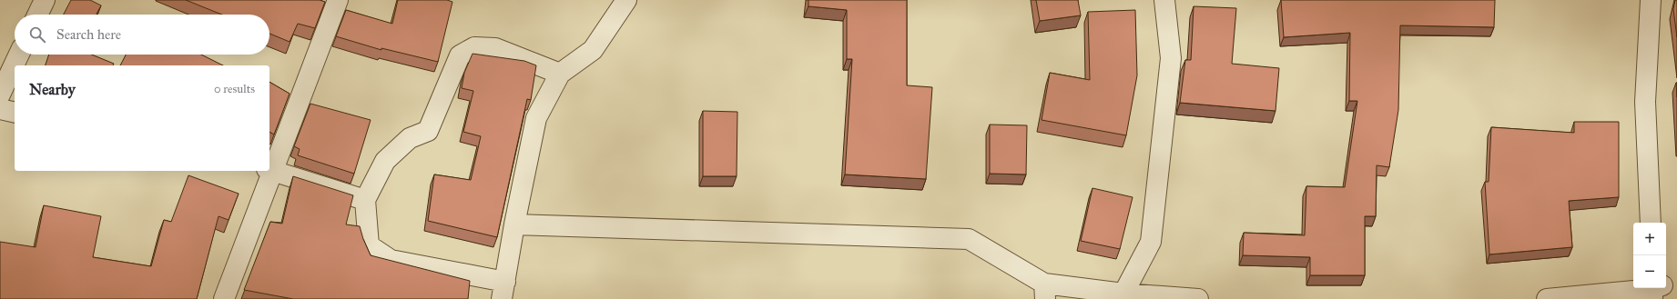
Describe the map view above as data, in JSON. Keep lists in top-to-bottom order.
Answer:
{
  "page": {
    "search": "Search here",
    "heading": ["Nearby", "0 results"],
    "map_buttons": ["+", "−"]
  }
}
